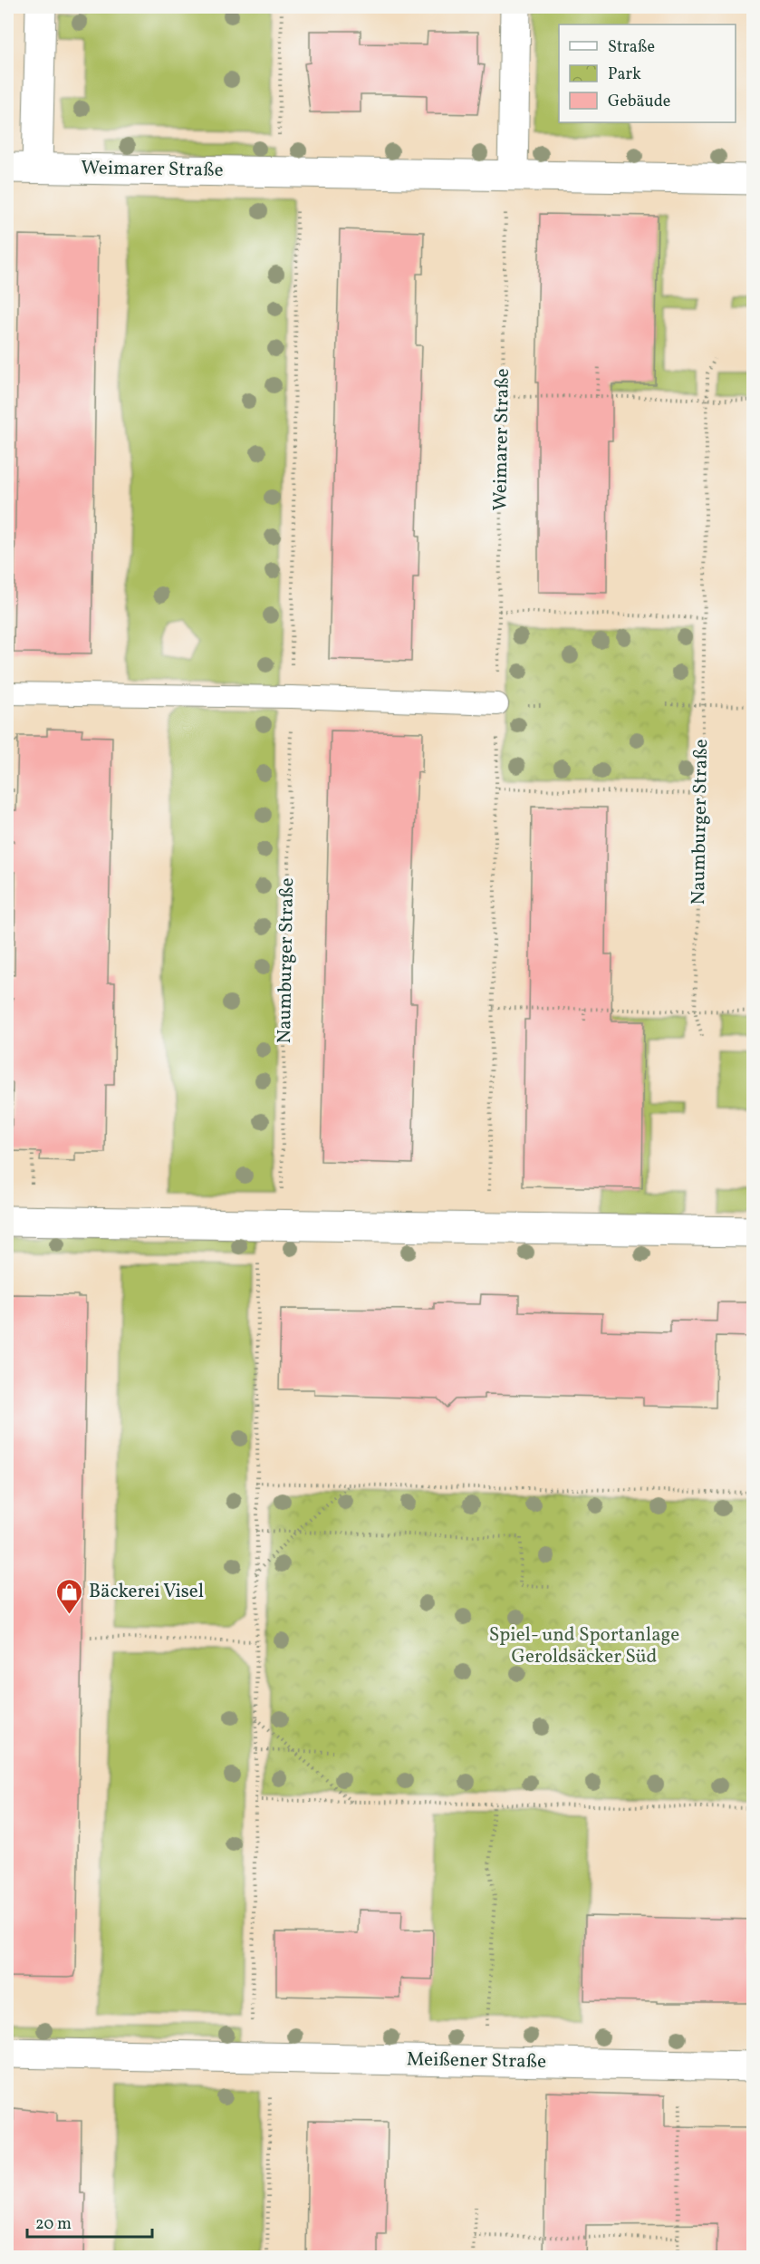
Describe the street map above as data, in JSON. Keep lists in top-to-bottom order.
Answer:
{
  "streets": {
    "street": ["Weimarer Straße", "Meißener Straße"],
    "path": ["Naumburger Straße"]
  },
  "crossings": [
    ["Naumburger Straße", "Meißener Straße"]
  ],
  "parks": ["Spiel- und Sportanlage Geroldsäcker Süd"],
  "places": {
    "shop": ["Bäckerei Visel"]
  },
  "legend": ["Straße", "Park", "Gebäude"],
  "scale_bar": "20 m"
}
